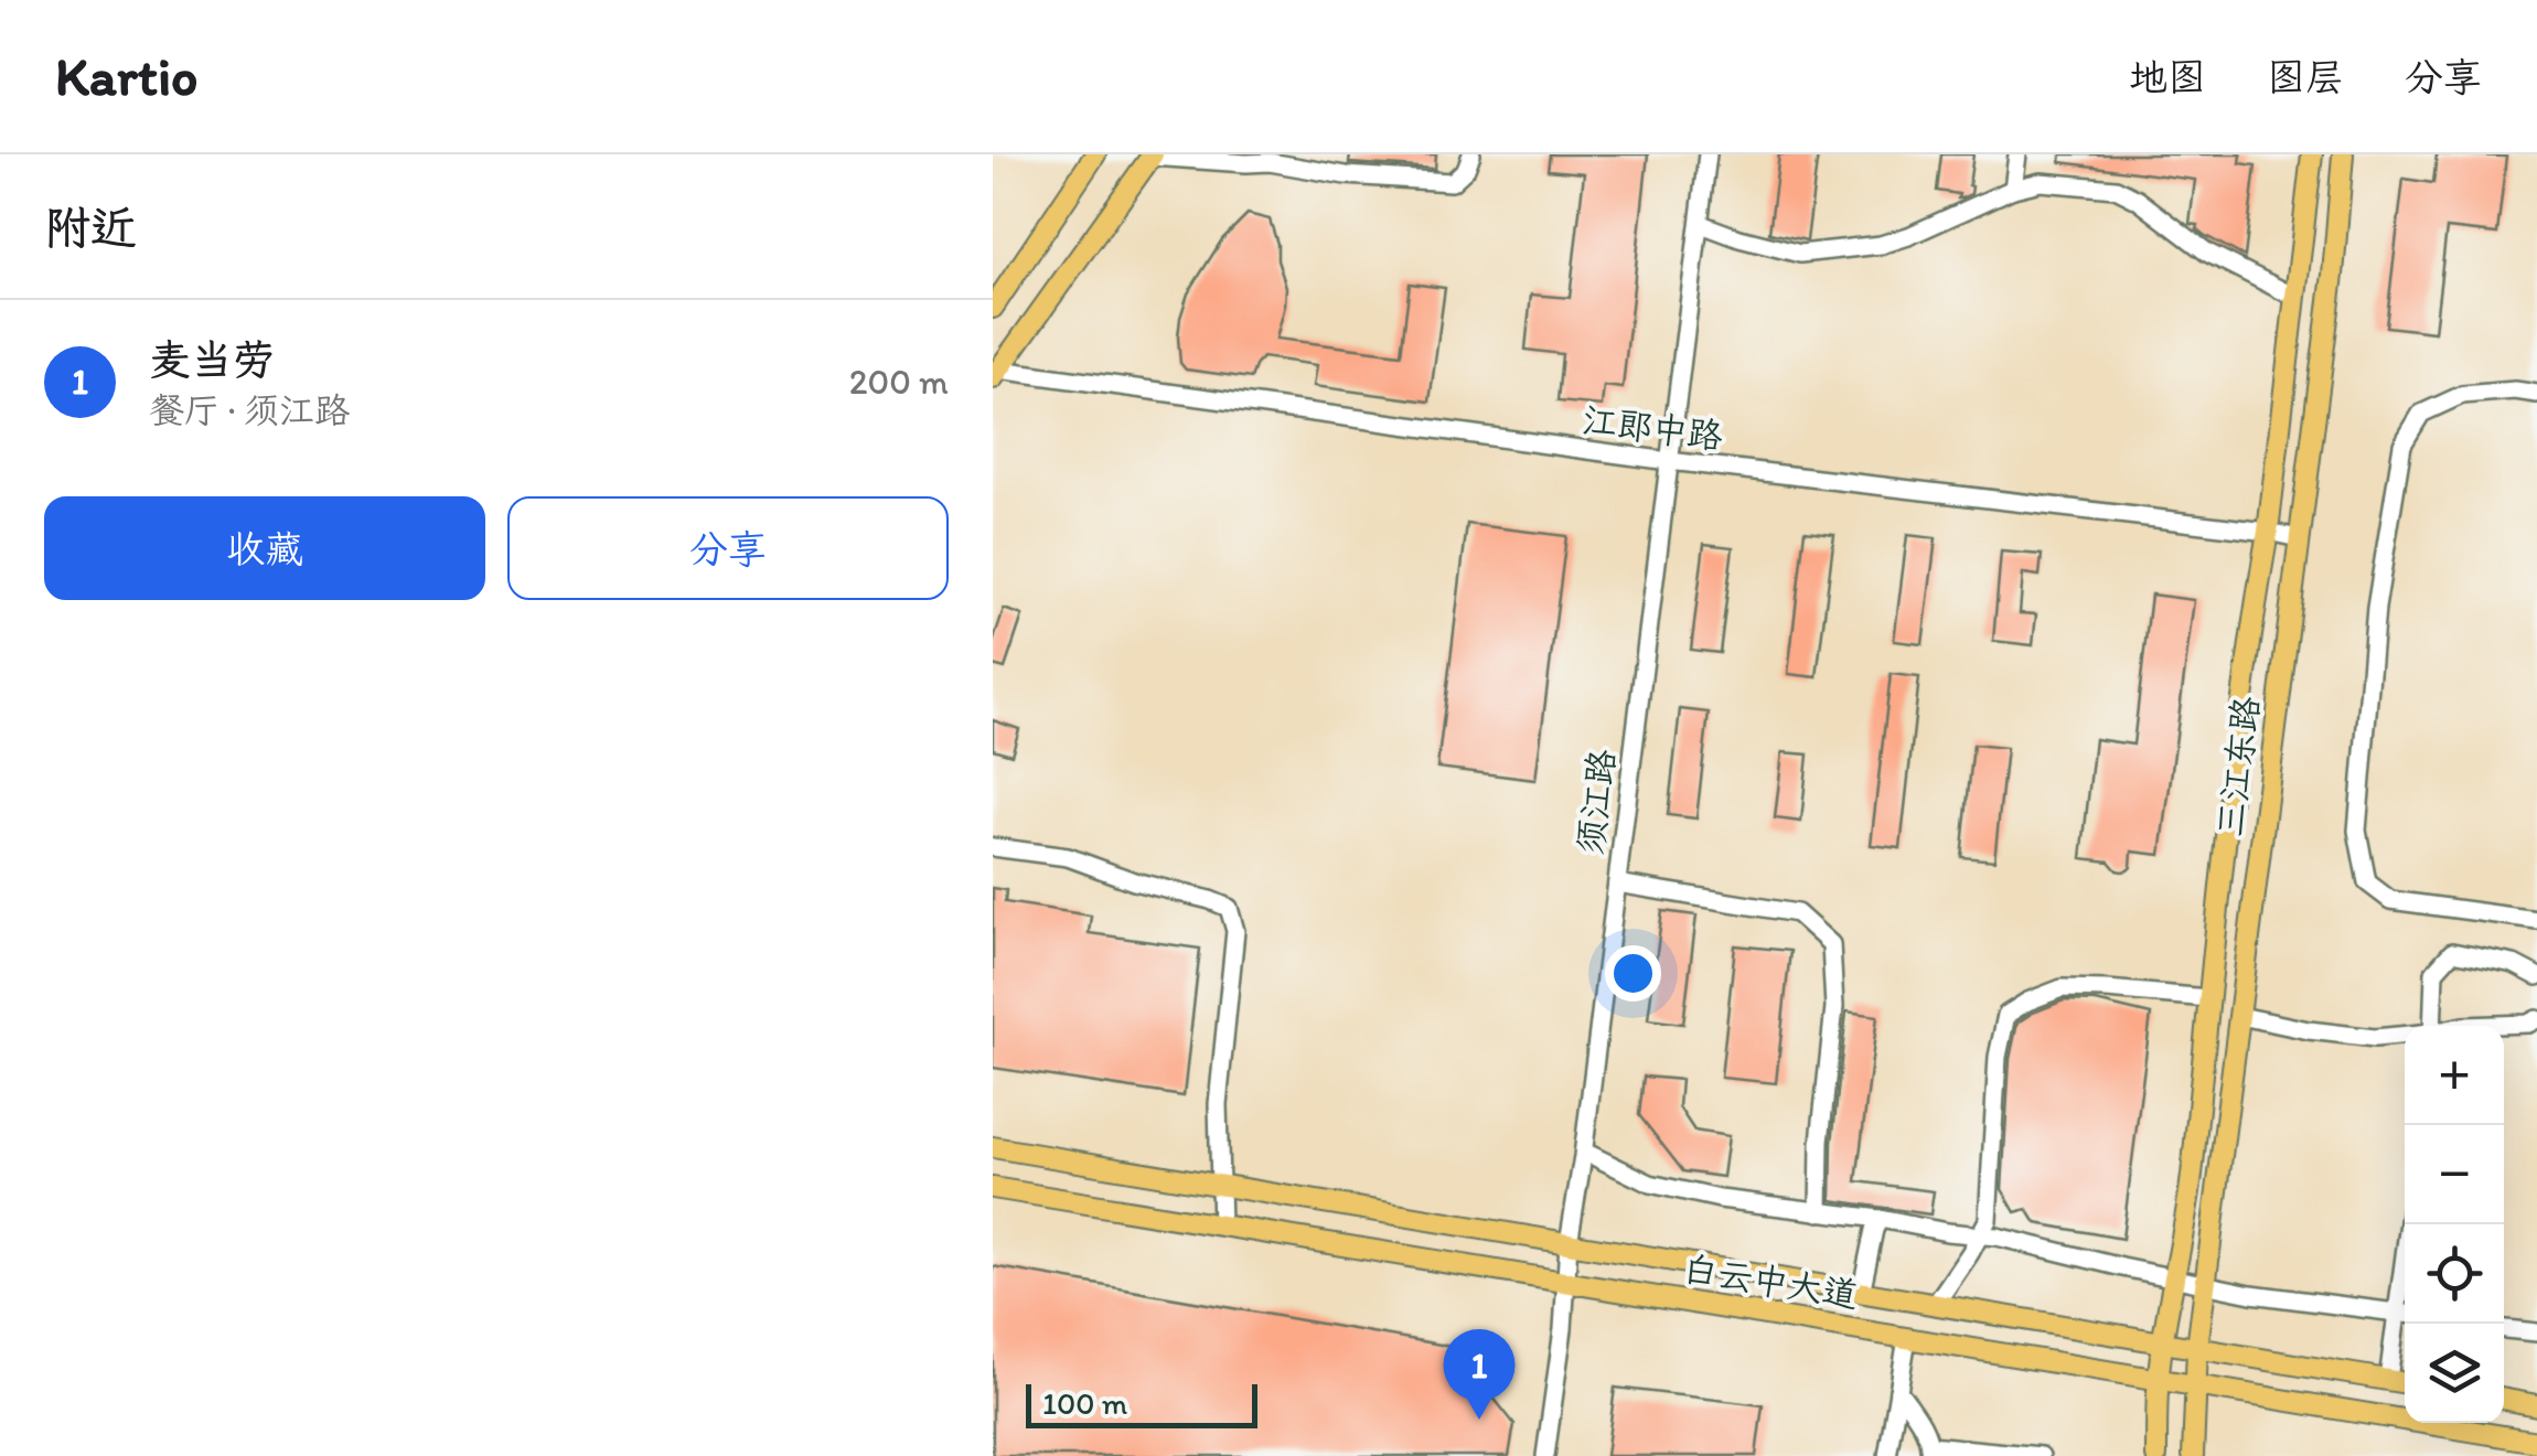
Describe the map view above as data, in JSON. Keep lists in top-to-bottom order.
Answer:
{
  "streets": {
    "main road": ["三江东路", "白云中大道"],
    "street": ["江郎中路", "须江路"]
  },
  "crossings": [
    ["江郎中路", "三江东路"],
    ["江郎中路", "须江路"],
    ["三江东路", "白云中大道"],
    ["须江路", "白云中大道"]
  ],
  "scale_bar": "100 m",
  "page": {
    "header": "Kartio",
    "nav": ["地图", "图层", "分享"],
    "heading": "附近",
    "list": [
      {
        "mark": "1",
        "name": "麦当劳",
        "note": "餐厅 · 须江路",
        "value": "200 m"
      }
    ],
    "buttons": ["收藏", "分享"],
    "map_buttons": ["+", "−"],
    "pins": "1",
    "scale": "100 m"
  }
}
